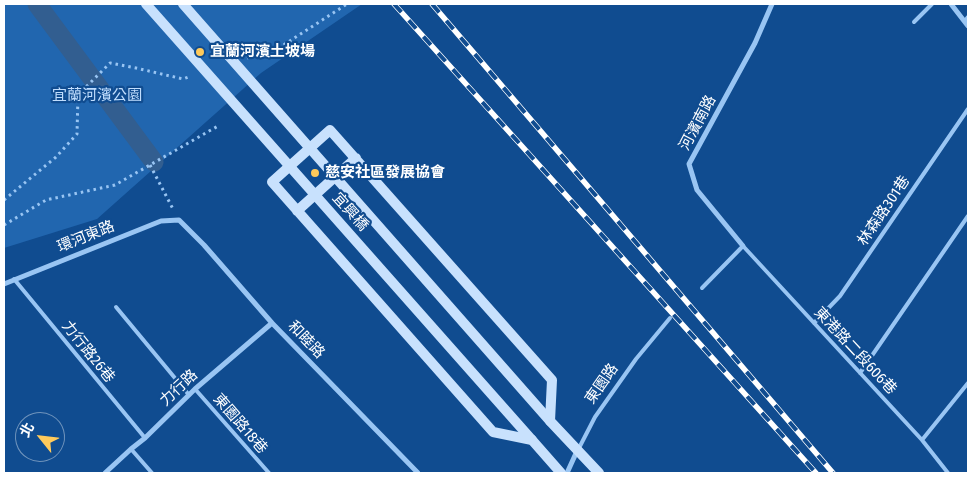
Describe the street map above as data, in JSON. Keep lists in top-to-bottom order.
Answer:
{
  "streets": {
    "street": [
      "河濱南路",
      "宜興橋",
      "環河東路",
      "和睦路",
      "東園路",
      "力行路"
    ],
    "lane": [
      "林森路301巷",
      "東港路二段606巷",
      "力行路26巷",
      "東園路18巷"
    ]
  },
  "crossings": [
    ["河濱南路", "東港路二段606巷"],
    ["林森路301巷", "東港路二段606巷"],
    ["宜興橋", "東園路"],
    ["環河東路", "和睦路"],
    ["環河東路", "力行路26巷"],
    ["和睦路", "力行路"],
    ["力行路26巷", "力行路"],
    ["力行路", "東園路18巷"]
  ],
  "parks": ["宜蘭河濱公園"],
  "places": ["宜蘭河濱土坡場", "慈安社區發展協會"],
  "north": "top left"
}
